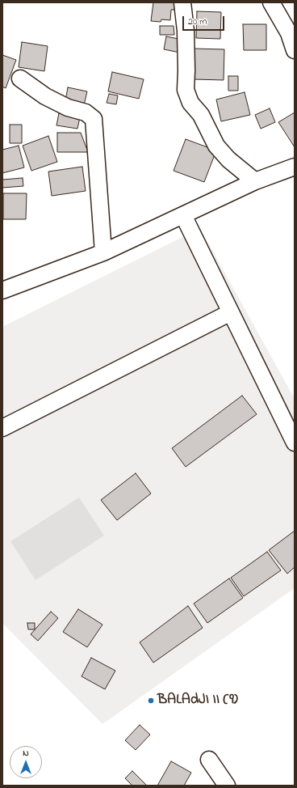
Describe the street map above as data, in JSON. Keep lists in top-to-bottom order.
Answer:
{
  "places": ["BALAdJI II (9)"],
  "scale_bar": "20 m",
  "north": "top"
}
